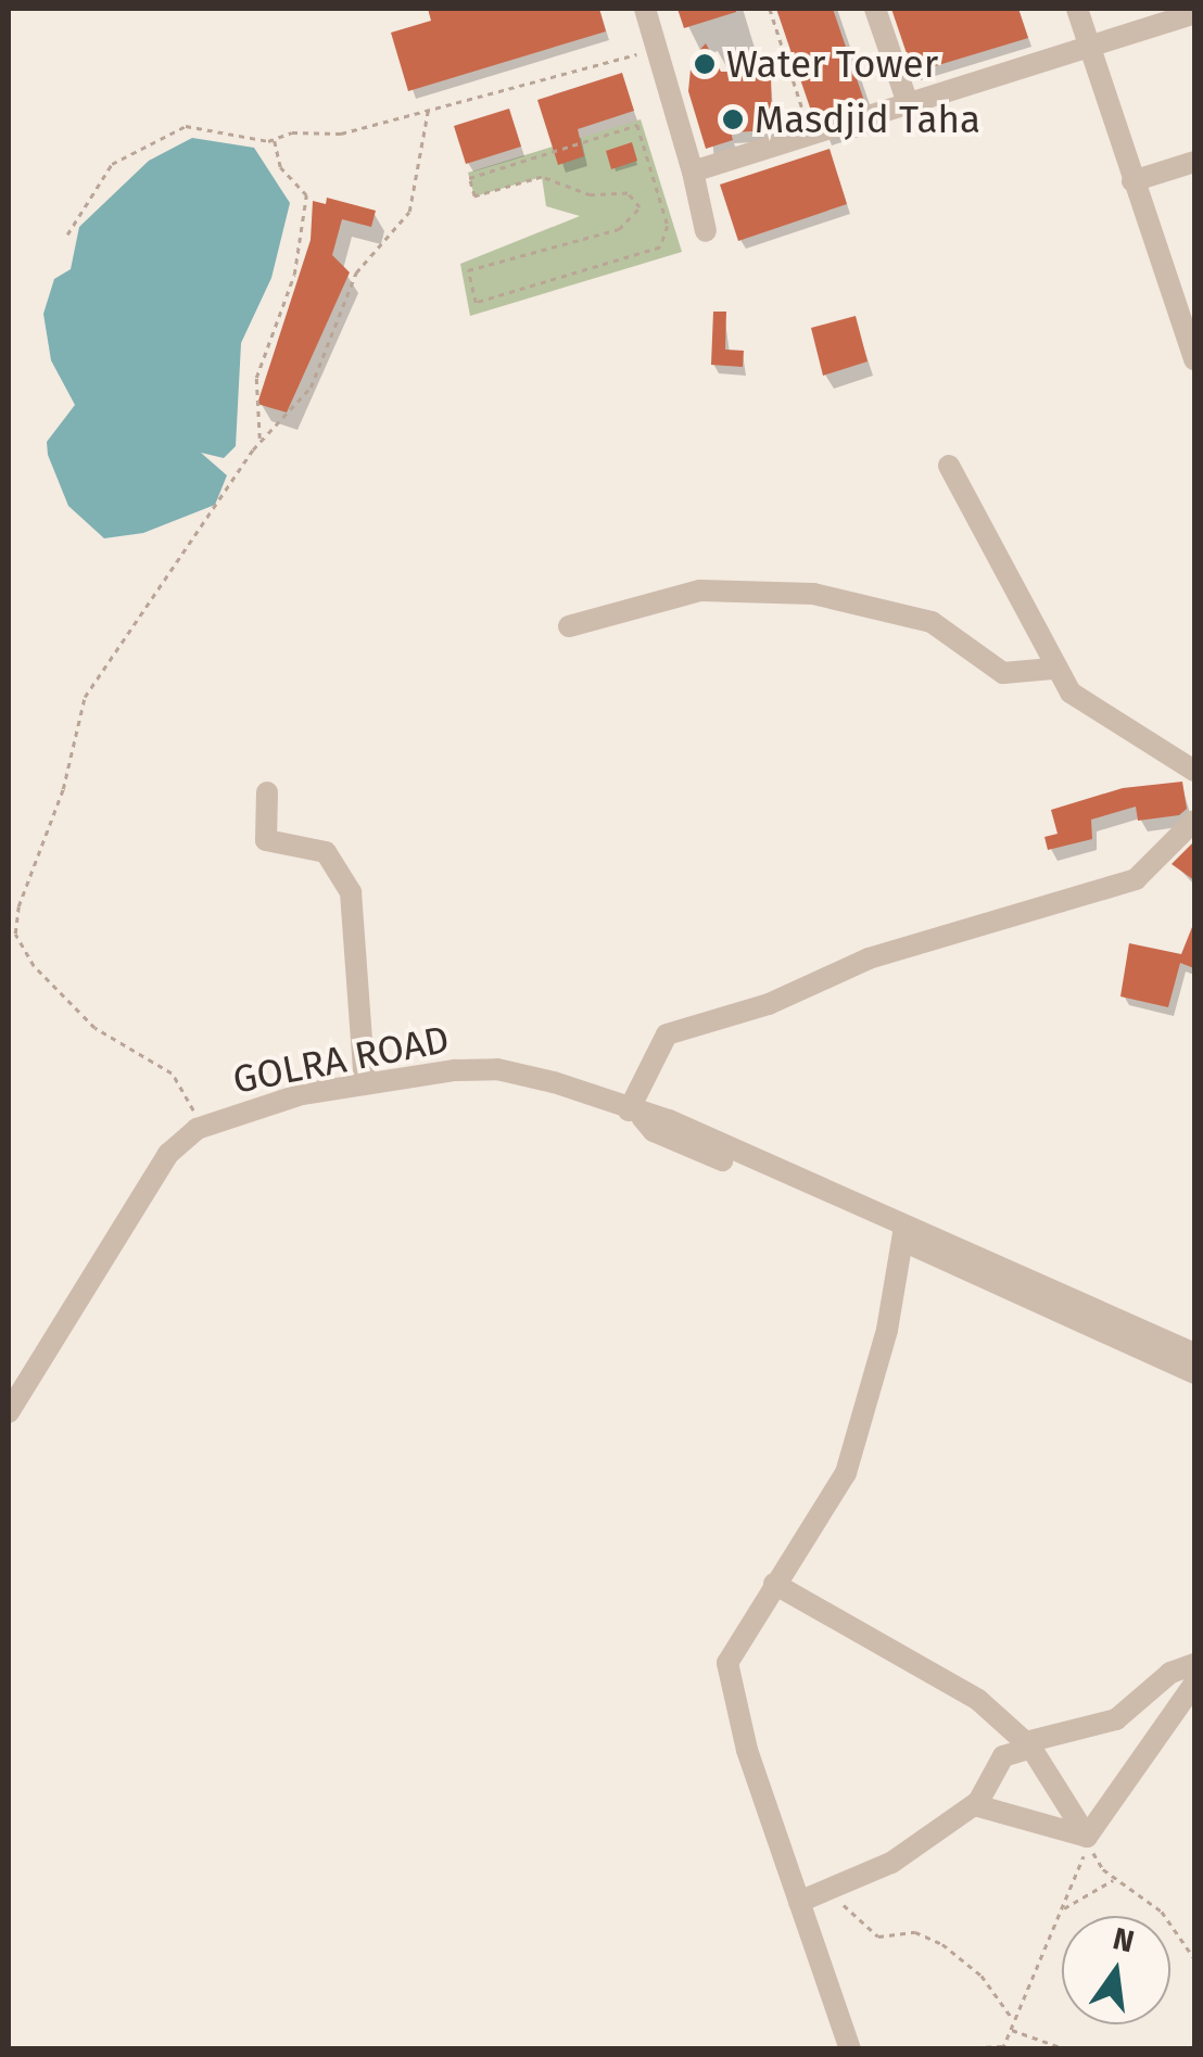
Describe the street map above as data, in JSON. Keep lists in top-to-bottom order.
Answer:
{
  "streets": {
    "street": ["GOLRA ROAD"]
  },
  "places": ["Water Tower", "Masdjid Taha"],
  "north": "top"
}
